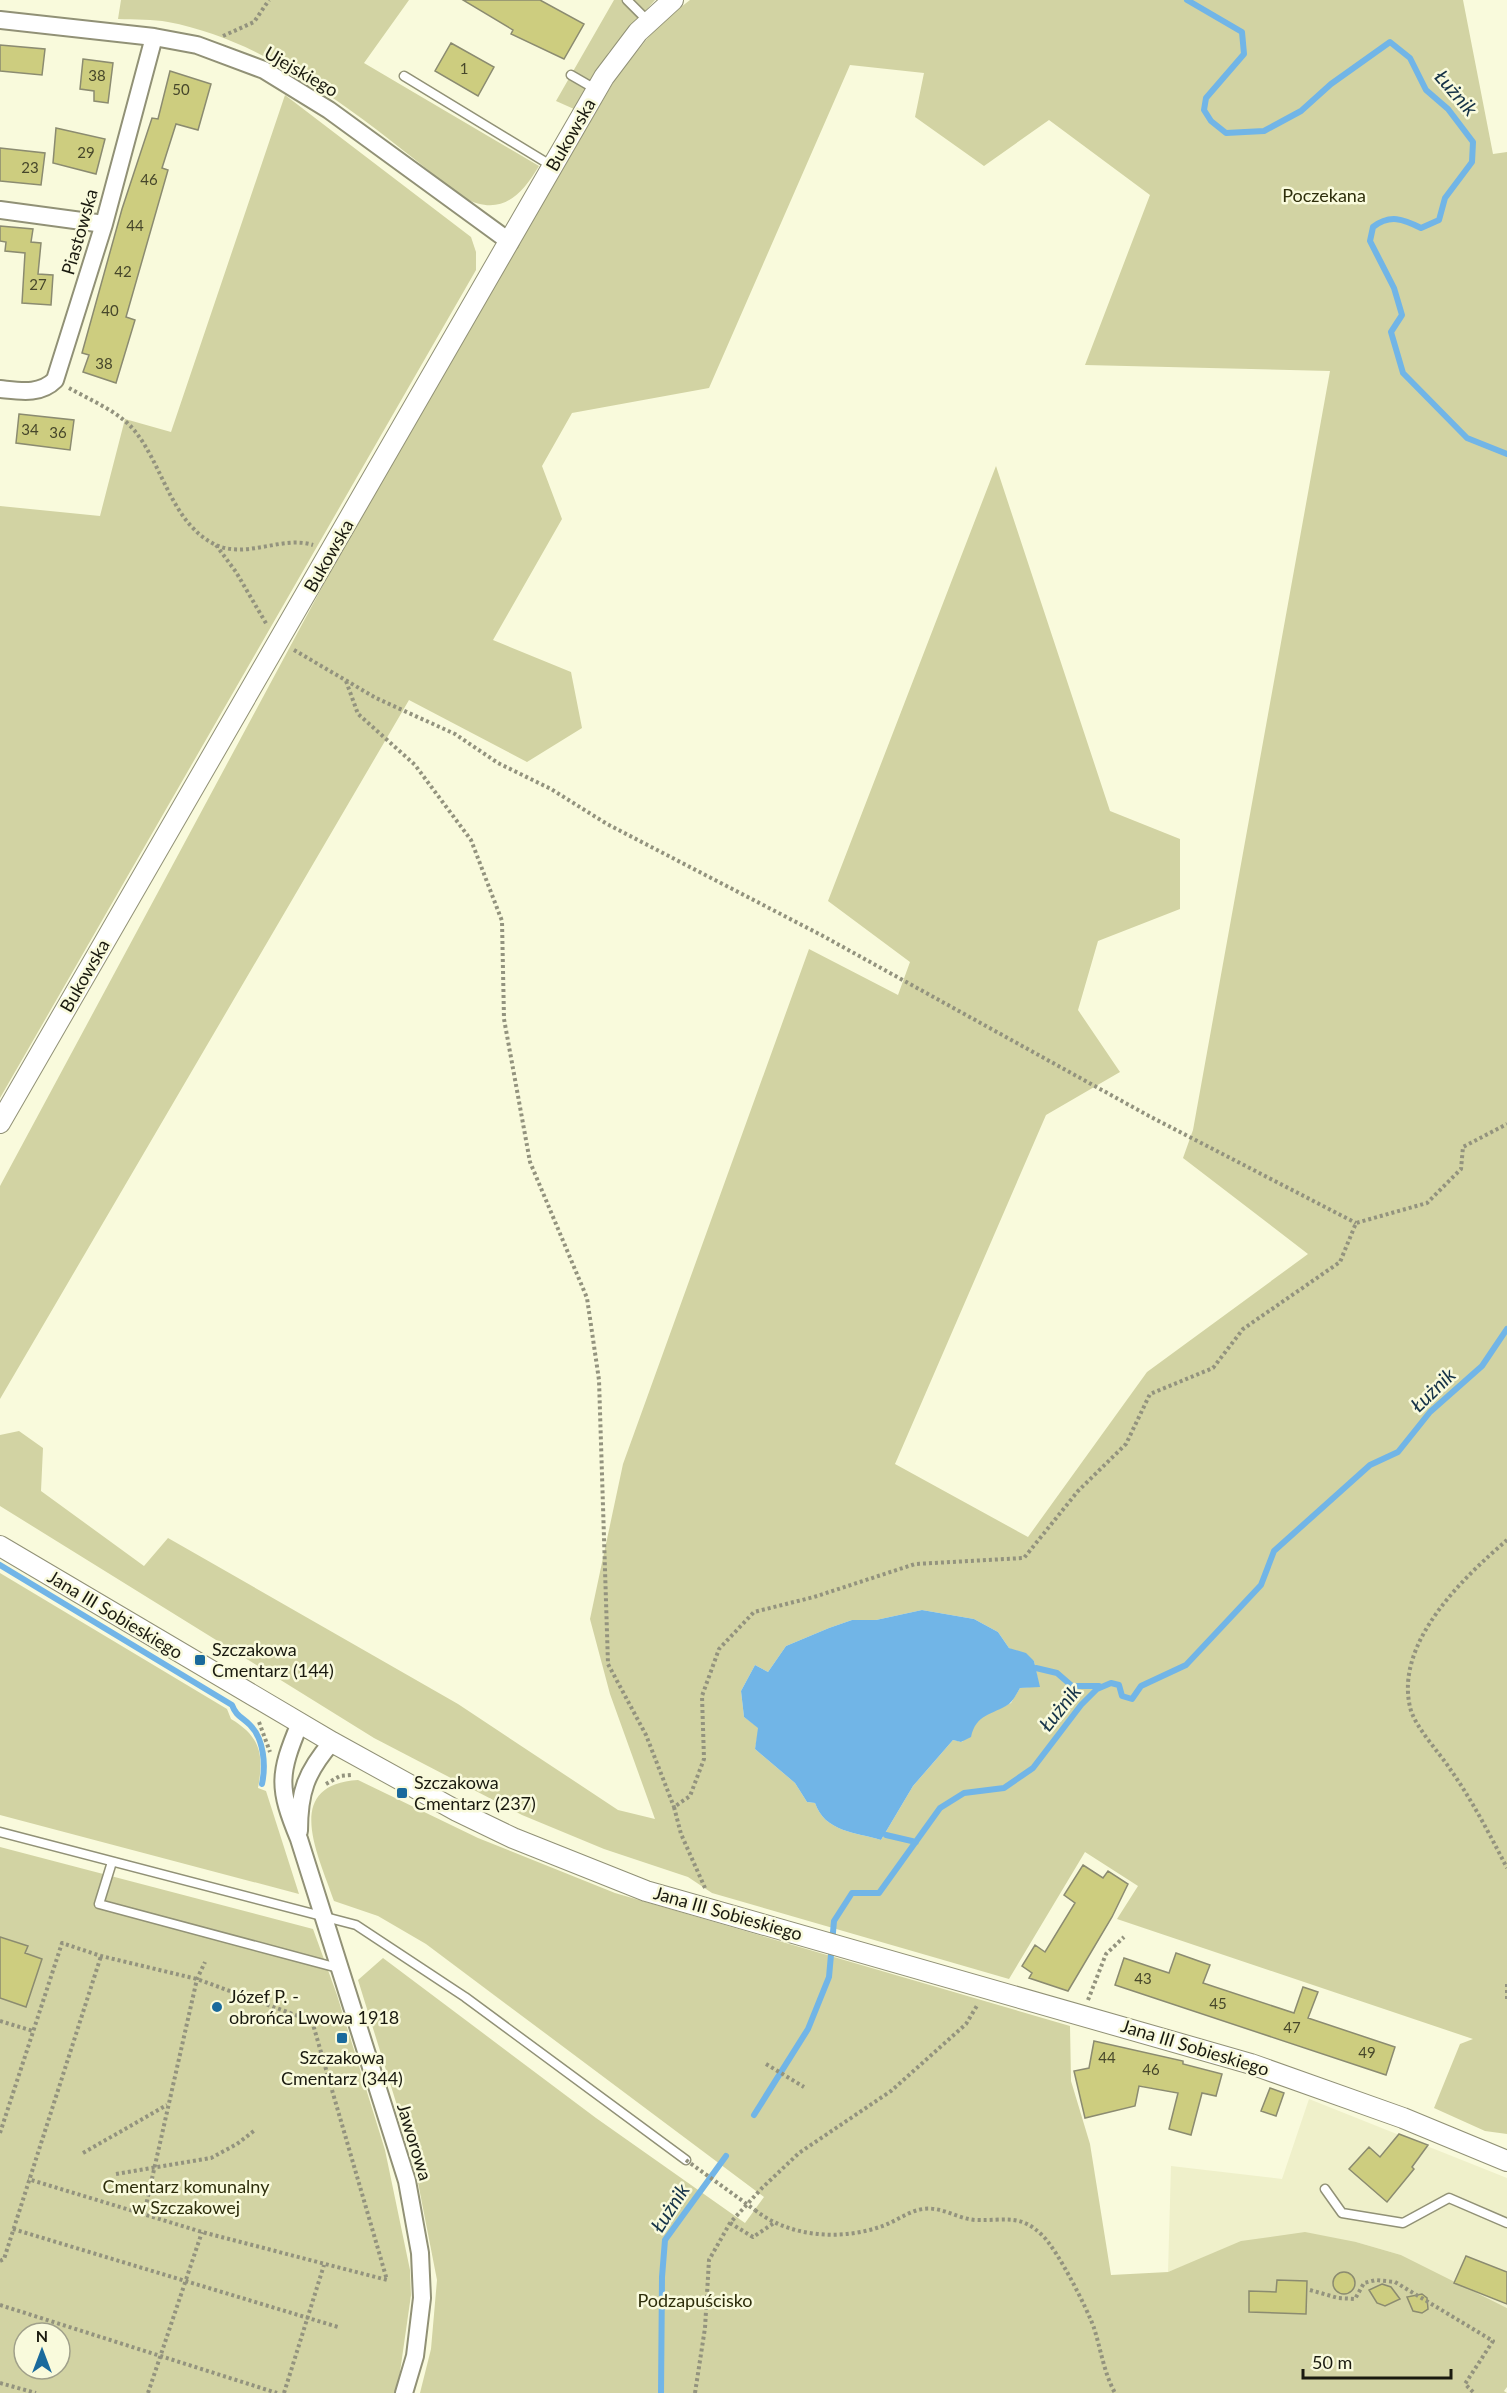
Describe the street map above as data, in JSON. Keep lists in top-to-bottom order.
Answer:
{
  "streets": {
    "street": [
      "Ujejskiego",
      "Bukowska",
      "Piastowska",
      "Jana III Sobieskiego",
      "Jaworowa"
    ]
  },
  "crossings": [
    ["Ujejskiego", "Bukowska"],
    ["Ujejskiego", "Piastowska"],
    ["Jana III Sobieskiego", "Jaworowa"]
  ],
  "water": ["Łużnik"],
  "parks": ["Poczekana", "Cmentarz komunalny w Szczakowej", "Podzapuścisko"],
  "places": {
    "transit": ["Szczakowa Cmentarz (144)", "Szczakowa Cmentarz (237)", "Szczakowa Cmentarz (344)"],
    "other": ["Józef P. - obrońca Lwowa 1918"]
  },
  "house_numbers": [
    "1",
    "38",
    "50",
    "29",
    "23",
    "46",
    "44",
    "42",
    "27",
    "40",
    "38",
    "34",
    "36",
    "43",
    "45",
    "47",
    "49",
    "44",
    "46"
  ],
  "scale_bar": "50 m",
  "north": "top"
}
